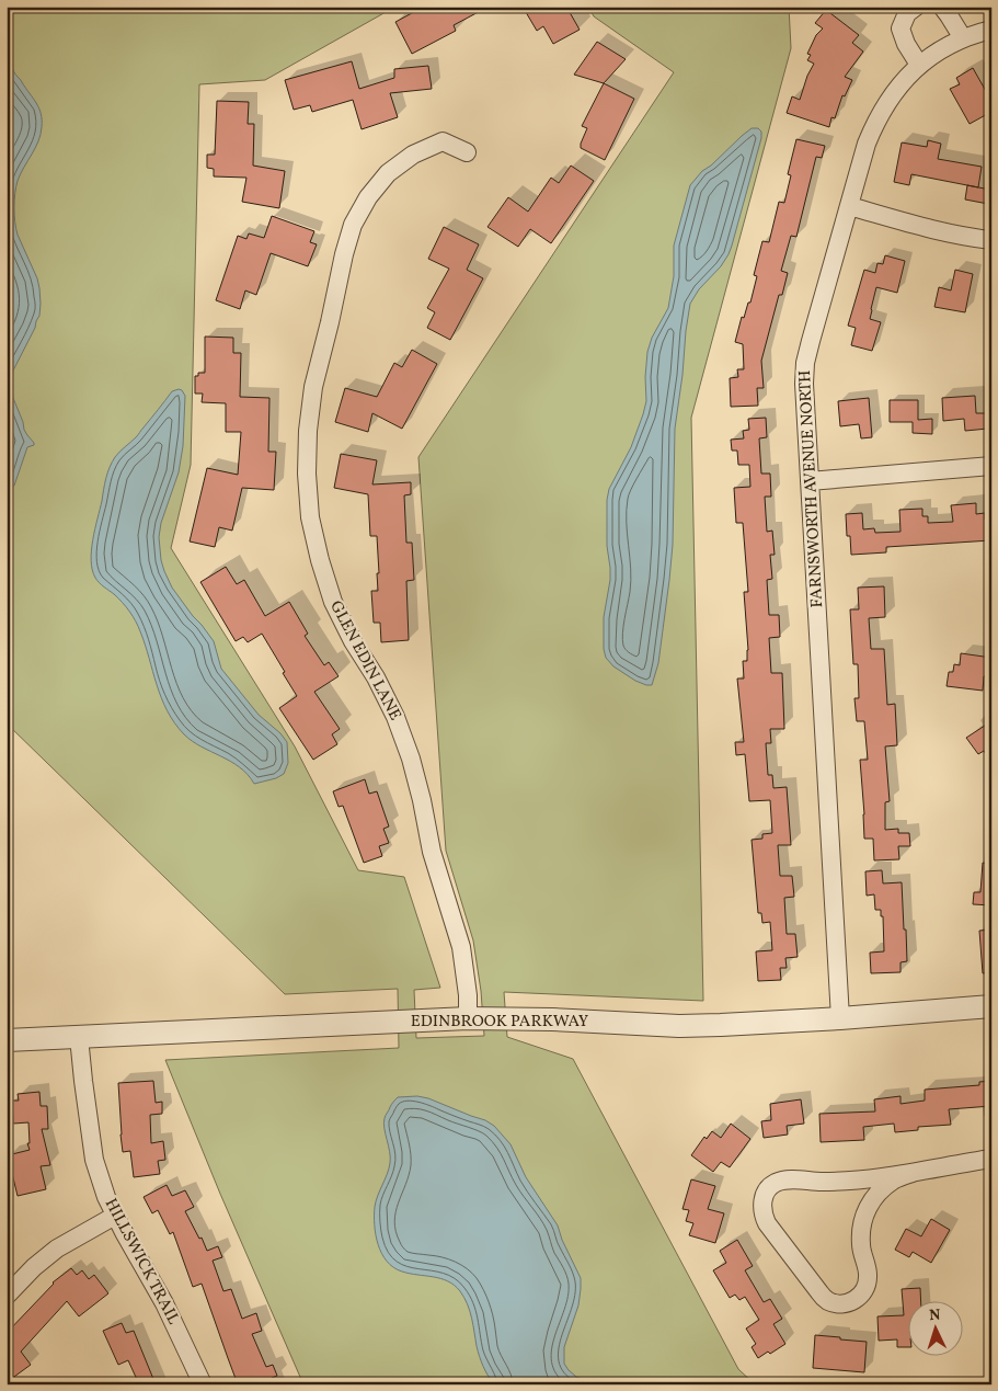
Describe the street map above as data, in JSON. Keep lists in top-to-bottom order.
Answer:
{
  "streets": {
    "street": [
      "FARNSWORTH AVENUE NORTH",
      "GLEN EDIN LANE",
      "EDINBROOK PARKWAY",
      "HILLSWICK TRAIL"
    ]
  },
  "crossings": [
    ["FARNSWORTH AVENUE NORTH", "EDINBROOK PARKWAY"],
    ["GLEN EDIN LANE", "EDINBROOK PARKWAY"],
    ["EDINBROOK PARKWAY", "HILLSWICK TRAIL"]
  ],
  "north": "top"
}
